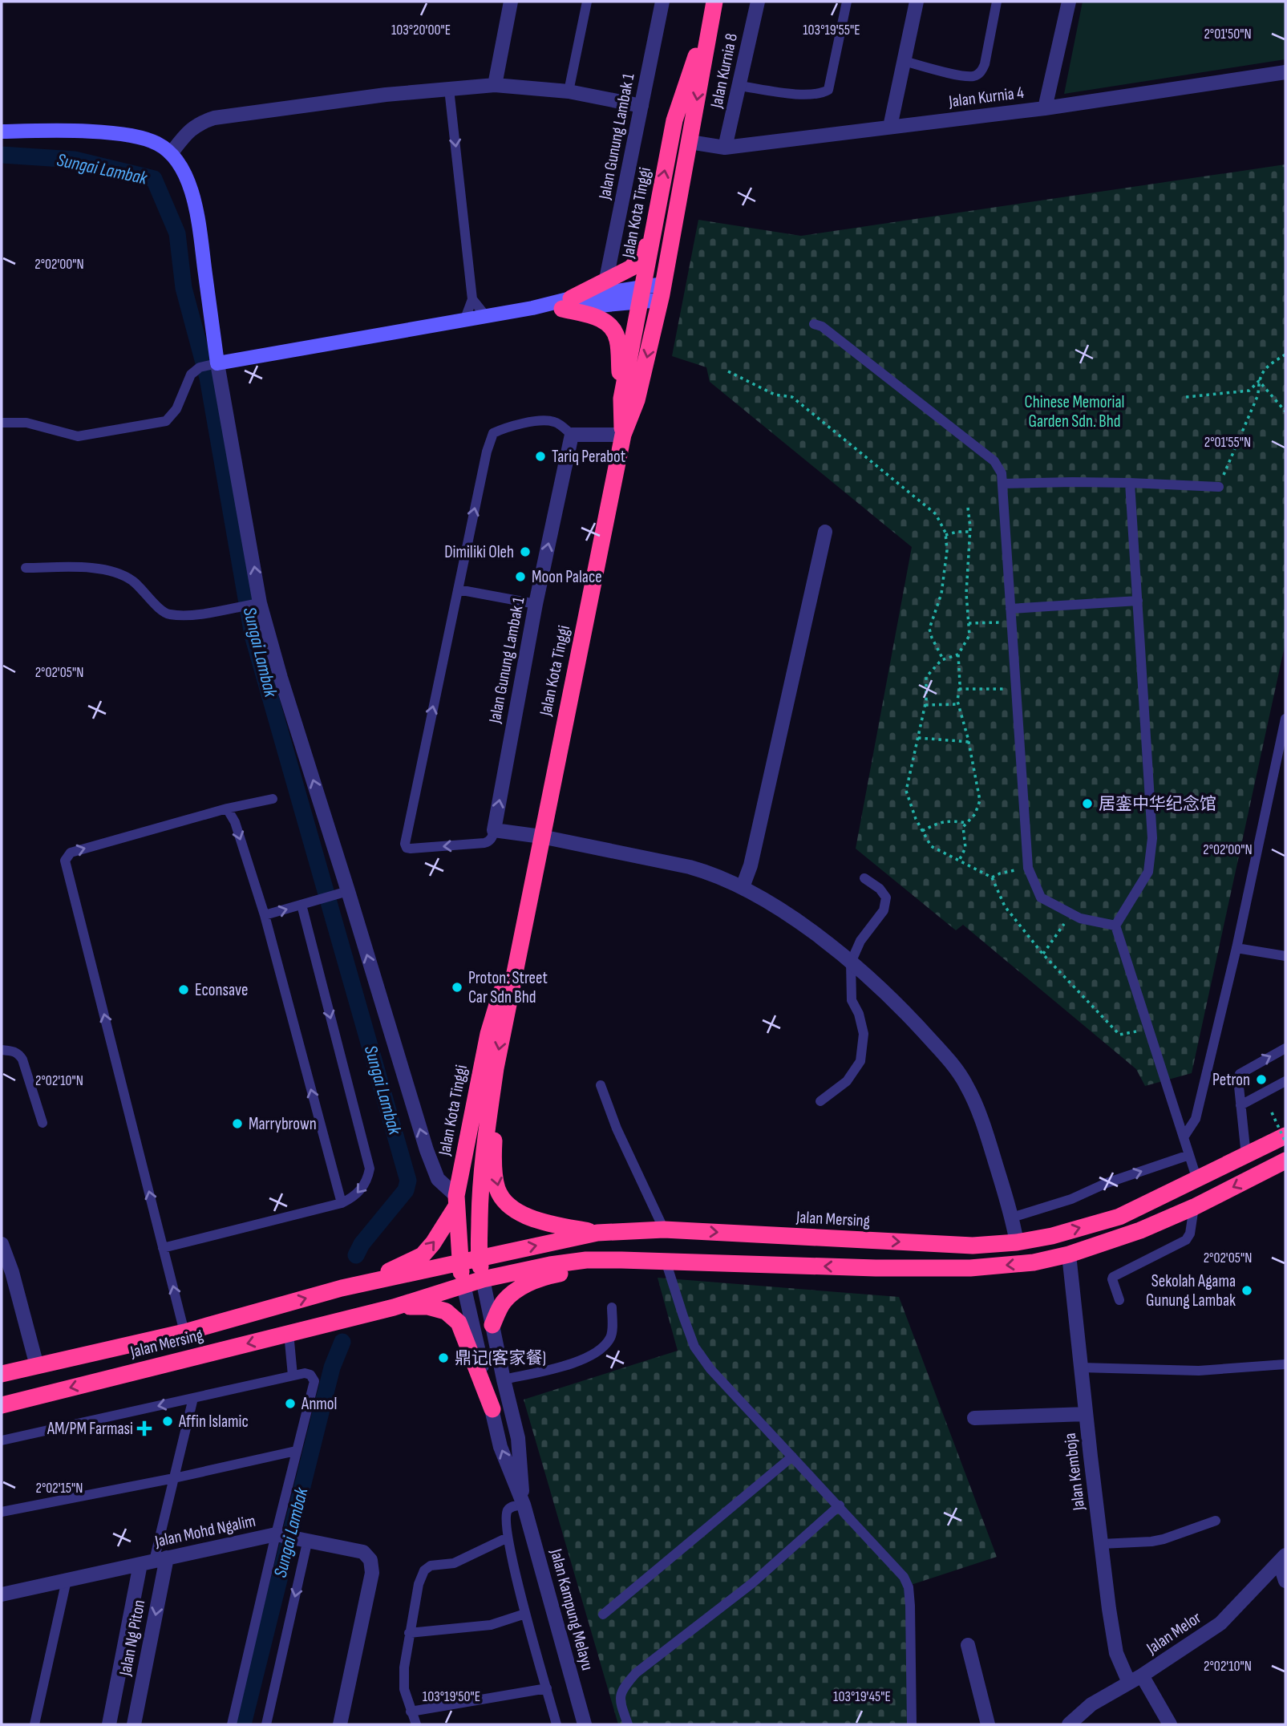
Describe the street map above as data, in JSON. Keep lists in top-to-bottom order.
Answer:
{
  "streets": {
    "highway": ["Jalan Kota Tinggi", "Jalan Mersing"],
    "street": [
      "Jalan Kurnia 8",
      "Jalan Kurnia 4",
      "Jalan Gunung Lambak 1",
      "Jalan Kemboja",
      "Jalan Mohd Ngalim",
      "Jalan Kampung Melayu",
      "Jalan Melor",
      "Jalan Ng Piton"
    ]
  },
  "crossings": [
    ["Jalan Kurnia 8", "Jalan Kurnia 4"],
    ["Jalan Kurnia 4", "Jalan Kota Tinggi"],
    ["Jalan Kota Tinggi", "Jalan Mersing"],
    ["Jalan Kota Tinggi", "Jalan Kampung Melayu"],
    ["Jalan Kemboja", "Jalan Melor"],
    ["Jalan Mohd Ngalim", "Jalan Ng Piton"]
  ],
  "one_way": ["Jalan Gunung Lambak 1"],
  "water": ["Sungai Lambak"],
  "parks": ["Chinese Memorial Garden Sdn. Bhd"],
  "places": {
    "other": [
      "Tariq Perabot",
      "Dimiliki Oleh",
      "Moon Palace",
      "居銮中华纪念馆",
      "Proton: Street Car Sdn Bhd",
      "Econsave",
      "Petron",
      "Marrybrown",
      "Sekolah Agama Gunung Lambak",
      "鼎记(客家餐)",
      "Anmol",
      "Affin Islamic"
    ],
    "health": ["AM/PM Farmasi"]
  },
  "coordinates": [
    "103°20'00\"E",
    "103°19'55\"E",
    "2°01'50\"N",
    "2°02'00\"N",
    "2°01'55\"N",
    "2°02'05\"N",
    "2°02'10\"N",
    "2°02'15\"N",
    "103°19'50\"E",
    "103°19'45\"E"
  ]
}
